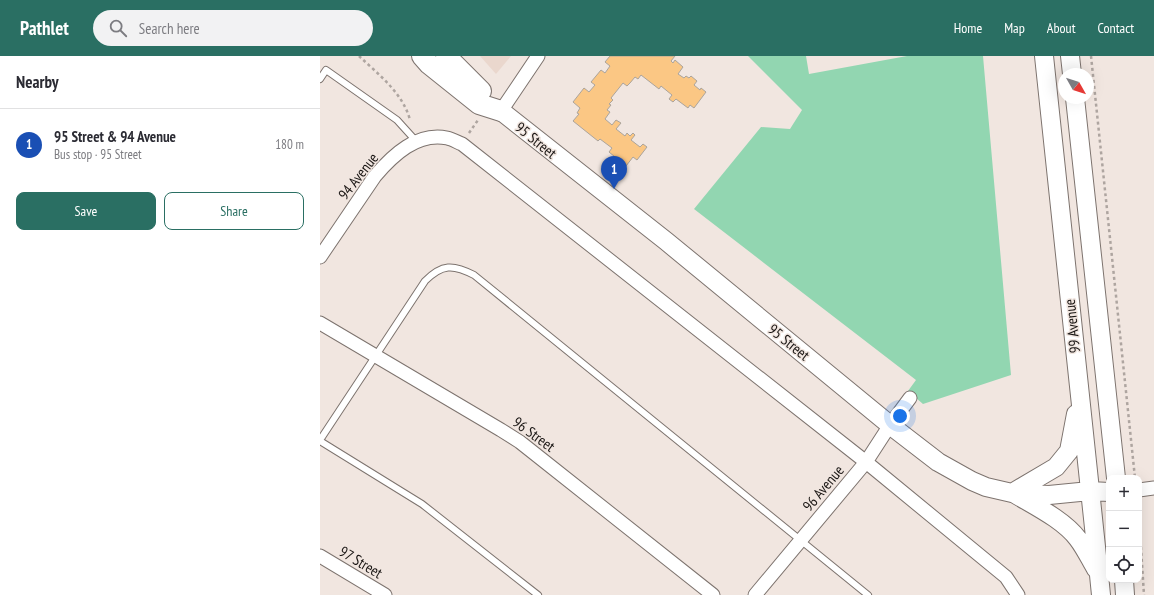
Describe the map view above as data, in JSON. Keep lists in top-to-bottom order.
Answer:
{
  "streets": {
    "main road": ["95 Street", "99 Avenue"],
    "street": [
      "94 Avenue",
      "96 Street",
      "96 Avenue",
      "97 Street"
    ]
  },
  "crossings": [
    ["95 Street", "99 Avenue"],
    ["95 Street", "96 Avenue"]
  ],
  "north": "bottom right",
  "page": {
    "header": "Pathlet",
    "search": "Search here",
    "nav": [
      "Home",
      "Map",
      "About",
      "Contact"
    ],
    "heading": "Nearby",
    "list": [
      {
        "mark": "1",
        "name": "95 Street & 94 Avenue",
        "note": "Bus stop · 95 Street",
        "value": "180 m"
      }
    ],
    "pins": "1",
    "buttons": ["Save", "Share"],
    "map_buttons": ["+", "−"]
  }
}
